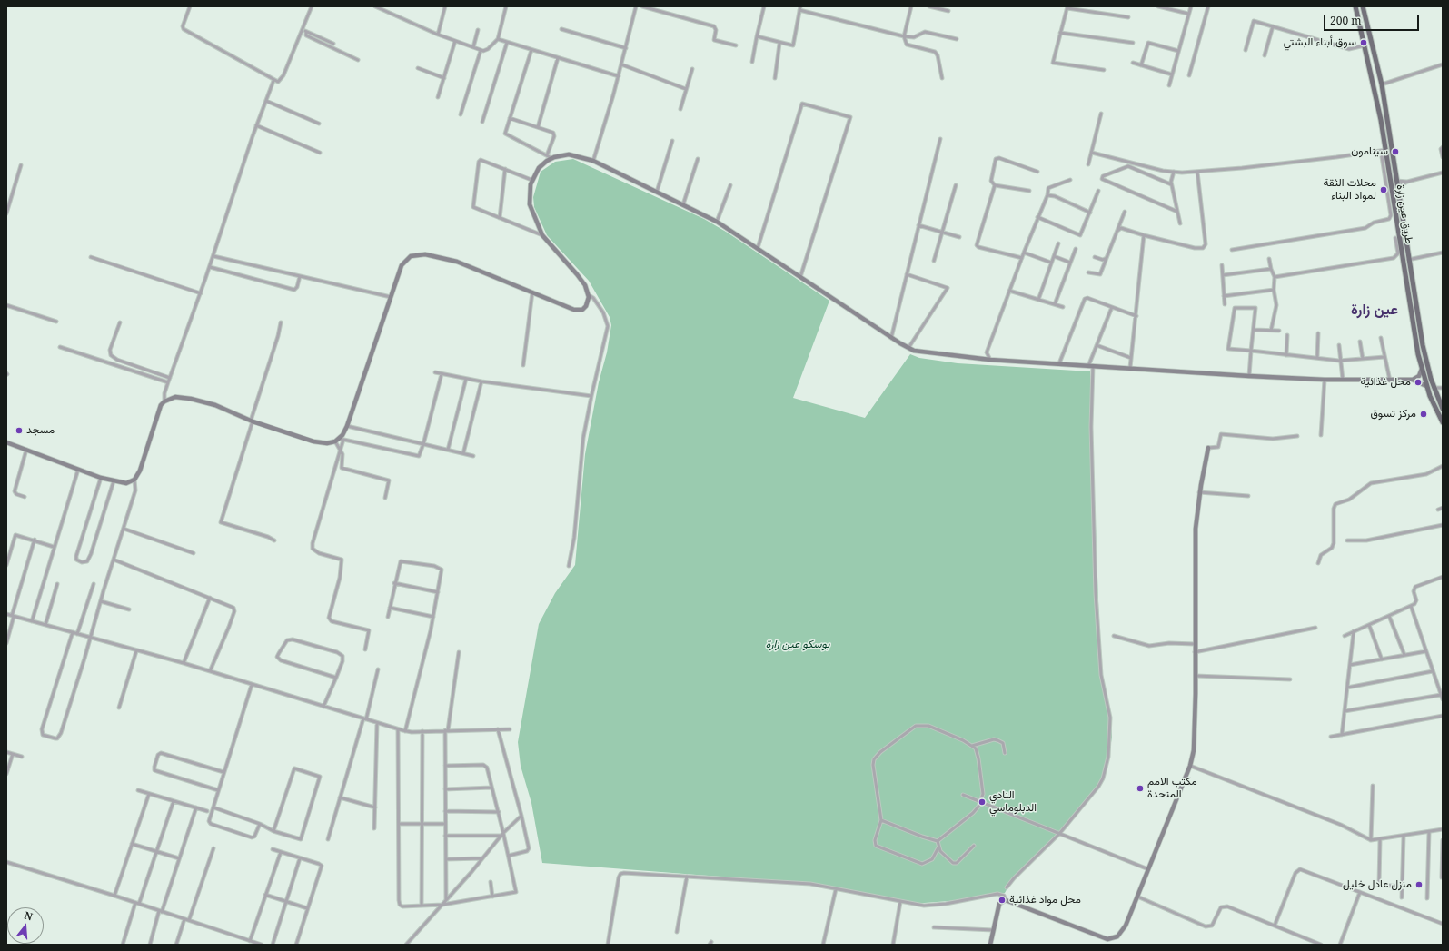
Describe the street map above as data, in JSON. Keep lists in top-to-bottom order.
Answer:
{
  "streets": {
    "main road": ["طريق عين زارة"]
  },
  "districts": ["عين زارة"],
  "parks": ["بوسكو عين زارة"],
  "places": [
    "سوق أبناء البشتي",
    "سينامون",
    "محلات الثقة لمواد البناء",
    "محل غذائية",
    "مركز تسوق",
    "مسجد",
    "مكتب الامم المتحدة",
    "النادي الدبلوماسي",
    "منزل عادل خليل",
    "محل مواد غذائية"
  ],
  "scale_bar": "200 m",
  "north": "top"
}
